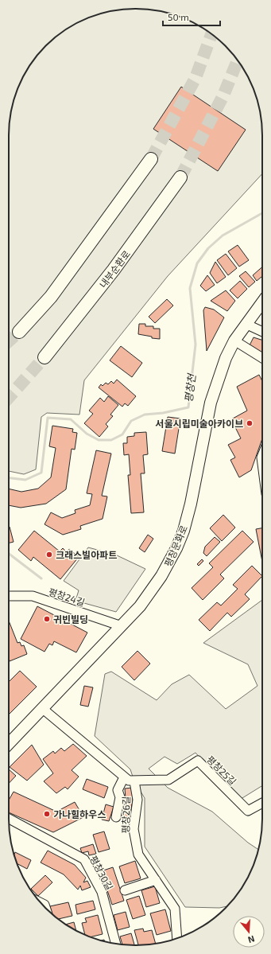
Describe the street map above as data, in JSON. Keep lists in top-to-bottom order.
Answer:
{
  "streets": {
    "highway": ["내부순환로"],
    "main road": ["평창문화로"],
    "street": [
      "평창24길",
      "평창25길",
      "평창26길",
      "평창30길"
    ]
  },
  "crossings": [
    ["평창문화로", "평창24길"],
    ["평창문화로", "평창25길"],
    ["평창25길", "평창26길"]
  ],
  "water": ["평창천"],
  "places": [
    "서울시립미술아카이브",
    "크래스빌아파트",
    "귀빈빌딩",
    "가나힐하우스"
  ],
  "scale_bar": "50 m",
  "north": "bottom"
}
